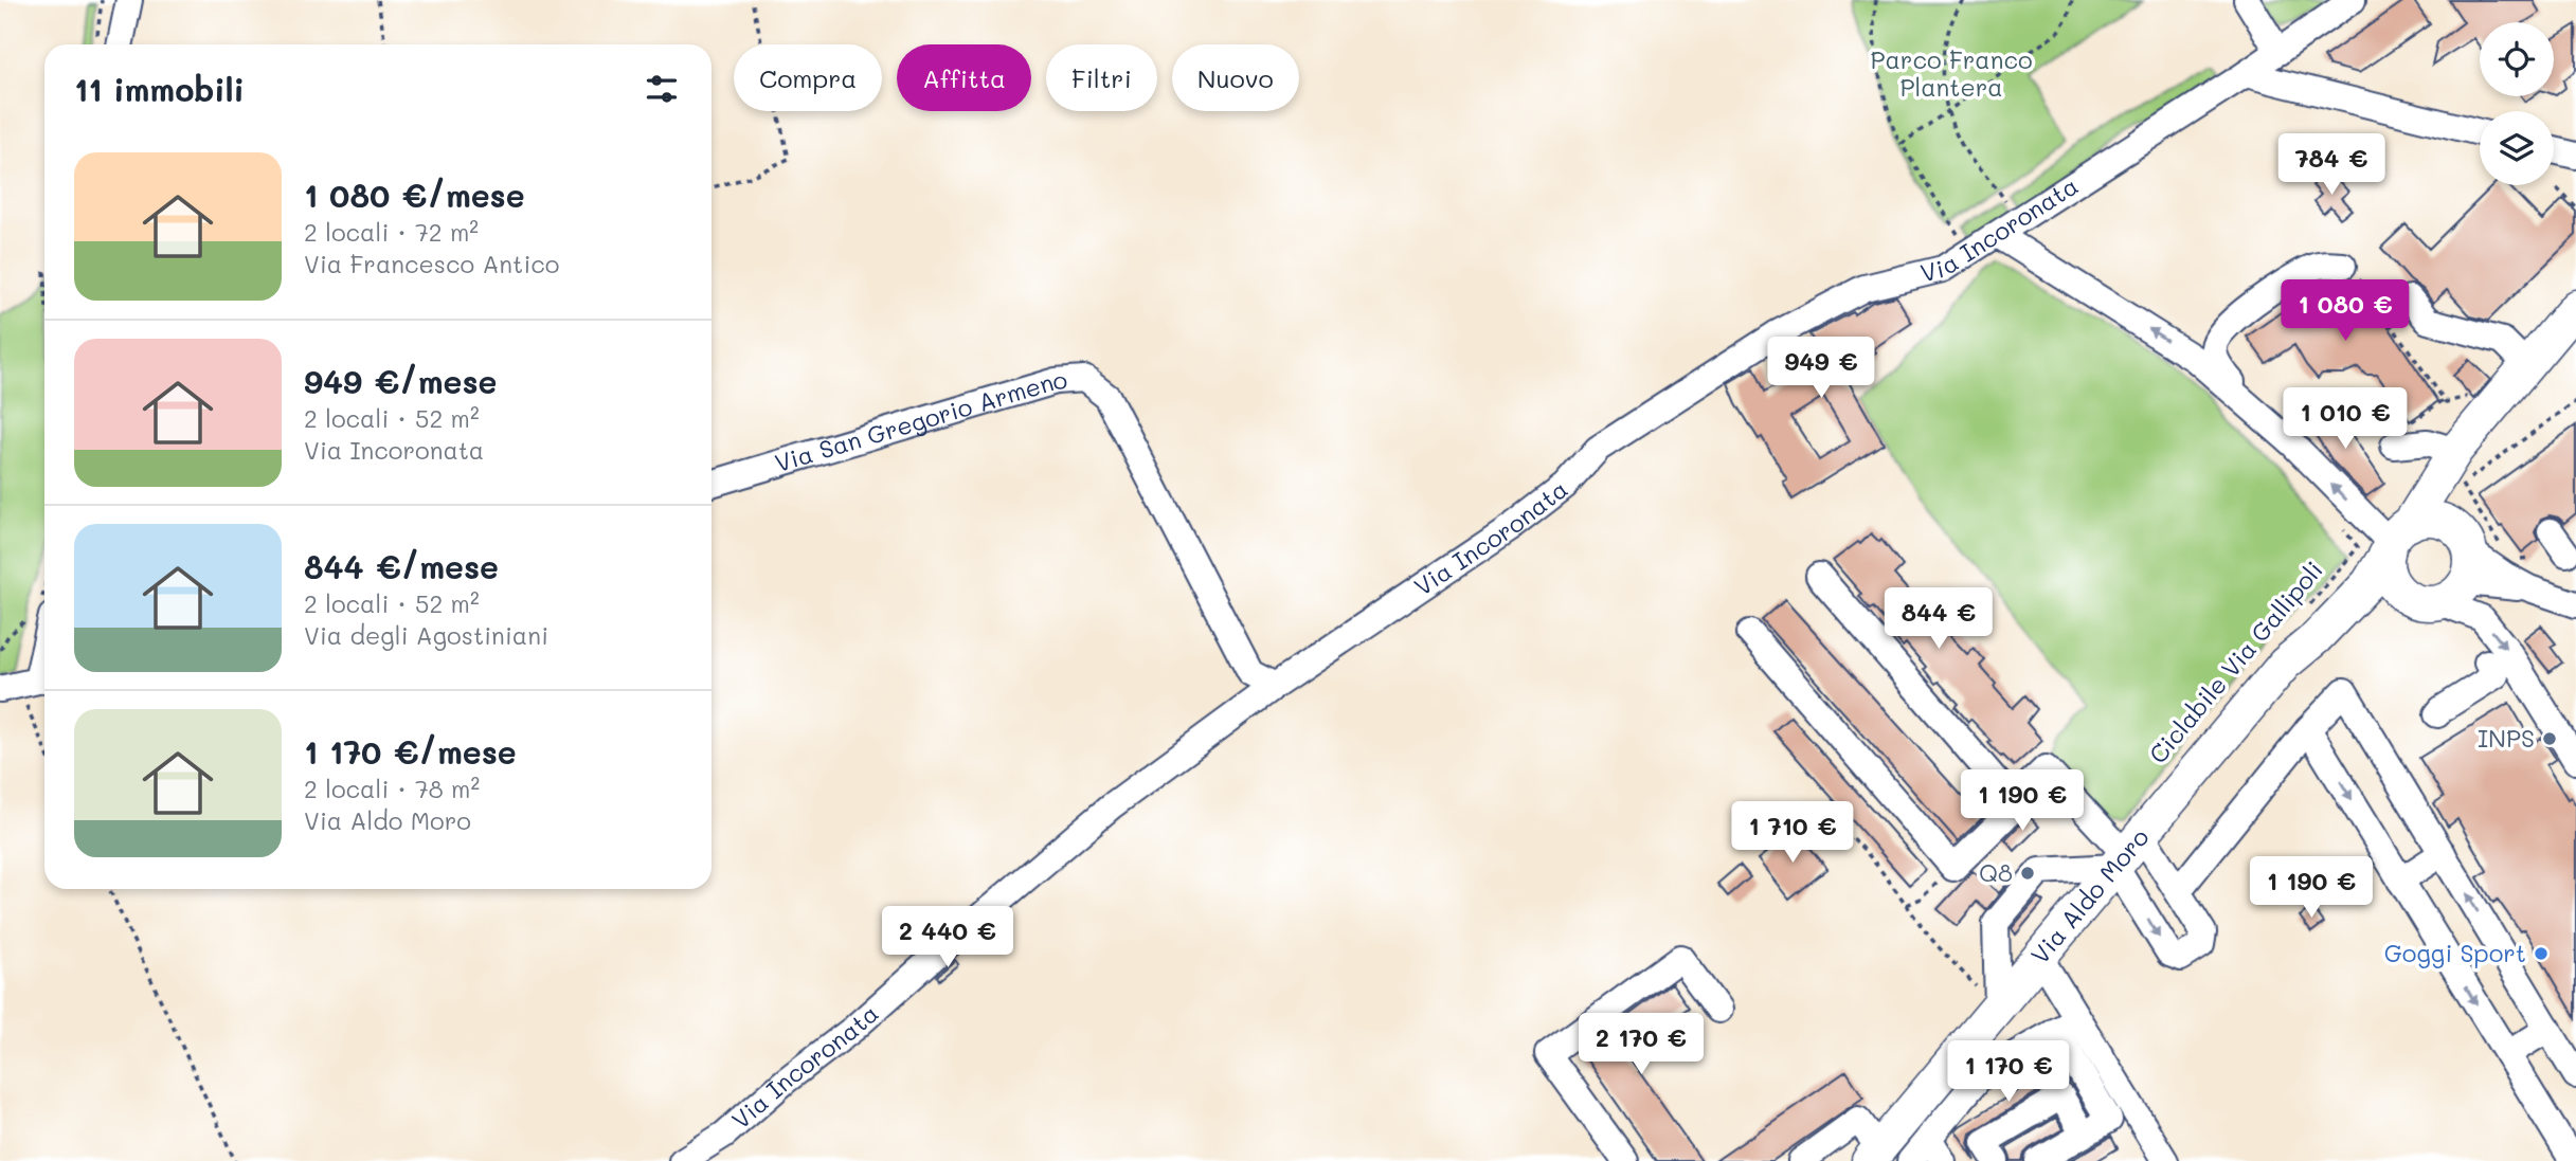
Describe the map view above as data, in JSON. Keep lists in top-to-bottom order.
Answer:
{
  "streets": {
    "main road": ["Via Aldo Moro"],
    "street": ["Via Incoronata", "Via San Gregorio Armeno"],
    "path": ["Ciclabile Via Gallipoli"]
  },
  "crossings": [
    ["Via Incoronata", "Via San Gregorio Armeno"],
    ["Ciclabile Via Gallipoli", "Via Aldo Moro"]
  ],
  "parks": ["Parco Franco Plantera"],
  "places": ["INPS", "Q8", "Goggi Sport"],
  "page": {
    "chip": [
      "Compra",
      "Affitta",
      "Filtri",
      "Nuovo"
    ],
    "heading": "11 immobili",
    "price": [
      "784 €",
      "1 080 €",
      "949 €",
      "1 010 €",
      "844 €",
      "1 190 €",
      "1 710 €",
      "1 190 €",
      "2 440 €",
      "2 170 €",
      "1 170 €"
    ],
    "list": [
      {
        "name": "1 080 €/mese",
        "note": "2 locali · 72 m² · Via Francesco Antico"
      },
      {
        "name": "949 €/mese",
        "note": "2 locali · 52 m² · Via Incoronata"
      },
      {
        "name": "844 €/mese",
        "note": "2 locali · 52 m² · Via degli Agostiniani"
      },
      {
        "name": "1 170 €/mese",
        "note": "2 locali · 78 m² · Via Aldo Moro"
      }
    ]
  }
}
